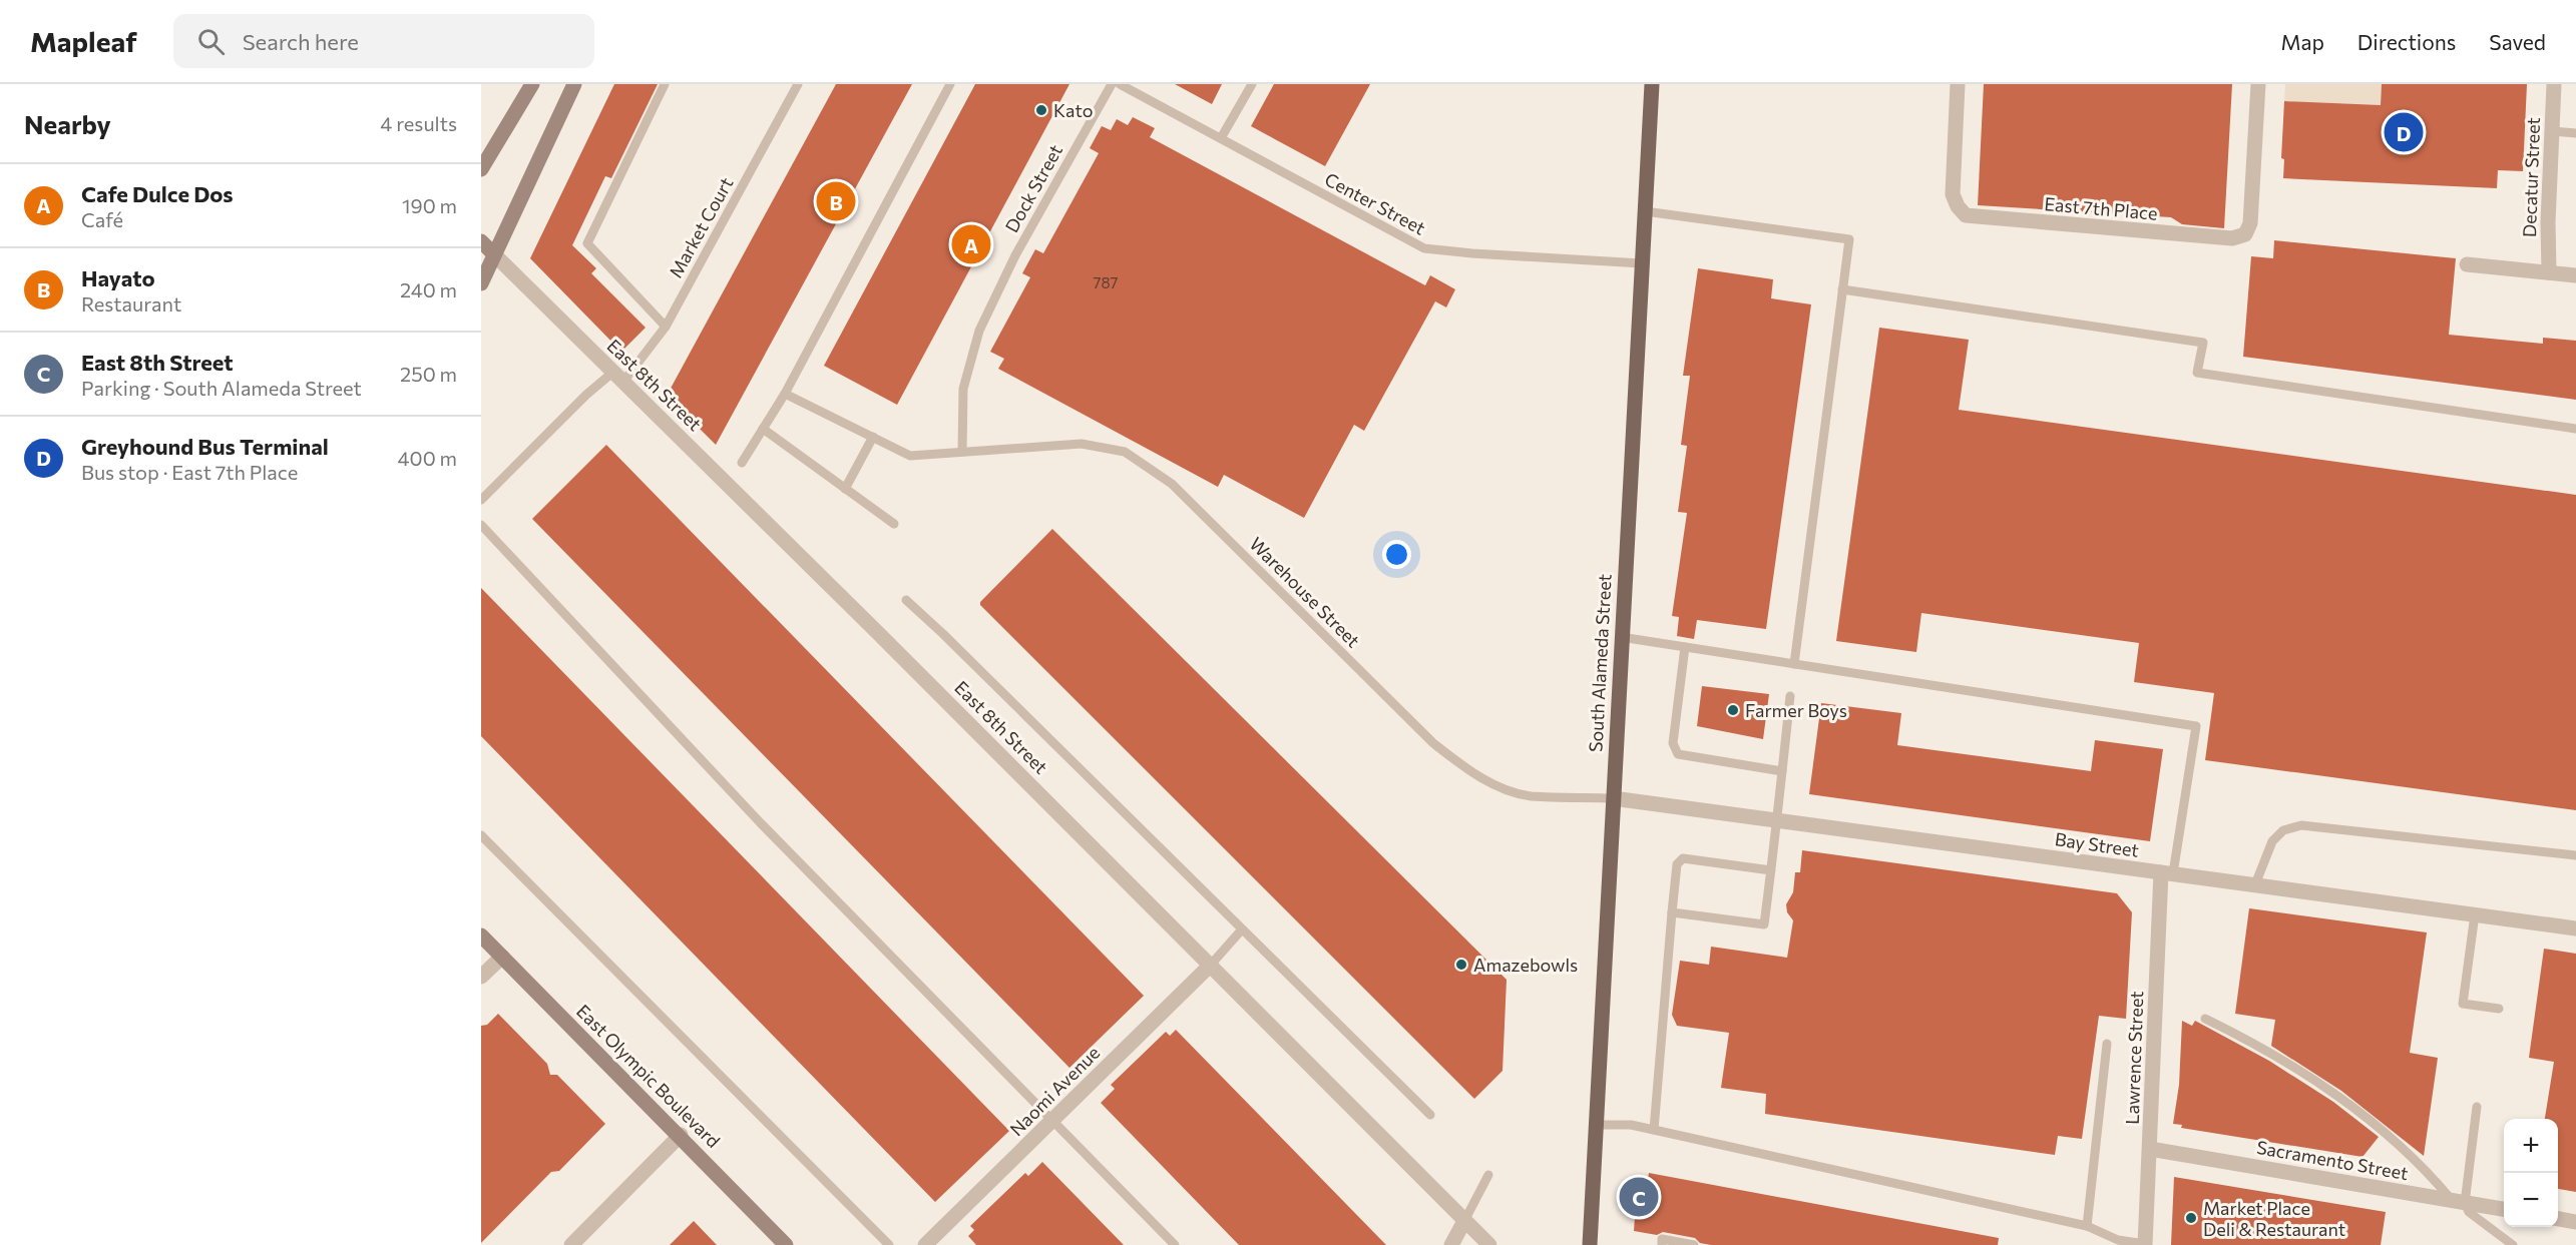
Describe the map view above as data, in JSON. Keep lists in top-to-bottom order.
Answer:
{
  "streets": {
    "main road": ["East 8th Street", "South Alameda Street", "East Olympic Boulevard"],
    "street": [
      "Decatur Street",
      "East 7th Place",
      "Bay Street",
      "Lawrence Street",
      "Naomi Avenue",
      "Sacramento Street"
    ],
    "lane": [
      "Dock Street",
      "Center Street",
      "Market Court",
      "Warehouse Street"
    ]
  },
  "crossings": [
    ["Dock Street", "Warehouse Street"],
    ["Center Street", "South Alameda Street"],
    ["Market Court", "East 8th Street"],
    ["East 8th Street", "Naomi Avenue"],
    ["Warehouse Street", "South Alameda Street"],
    ["Warehouse Street", "Bay Street"],
    ["South Alameda Street", "Bay Street"],
    ["Bay Street", "Lawrence Street"],
    ["Lawrence Street", "Sacramento Street"]
  ],
  "places": [
    "Kato",
    "Farmer Boys",
    "Amazebowls",
    "Market Place Deli & Restaurant"
  ],
  "house_numbers": ["787"],
  "page": {
    "header": "Mapleaf",
    "search": "Search here",
    "nav": ["Map", "Directions", "Saved"],
    "heading": ["Nearby", "4 results"],
    "pins": [
      "D",
      "B",
      "A",
      "C"
    ],
    "list": [
      {
        "mark": "A",
        "name": "Cafe Dulce Dos",
        "note": "Café",
        "value": "190 m"
      },
      {
        "mark": "B",
        "name": "Hayato",
        "note": "Restaurant",
        "value": "240 m"
      },
      {
        "mark": "C",
        "name": "East 8th Street",
        "note": "Parking · South Alameda Street",
        "value": "250 m"
      },
      {
        "mark": "D",
        "name": "Greyhound Bus Terminal",
        "note": "Bus stop · East 7th Place",
        "value": "400 m"
      }
    ],
    "map_buttons": ["+", "−"]
  }
}
